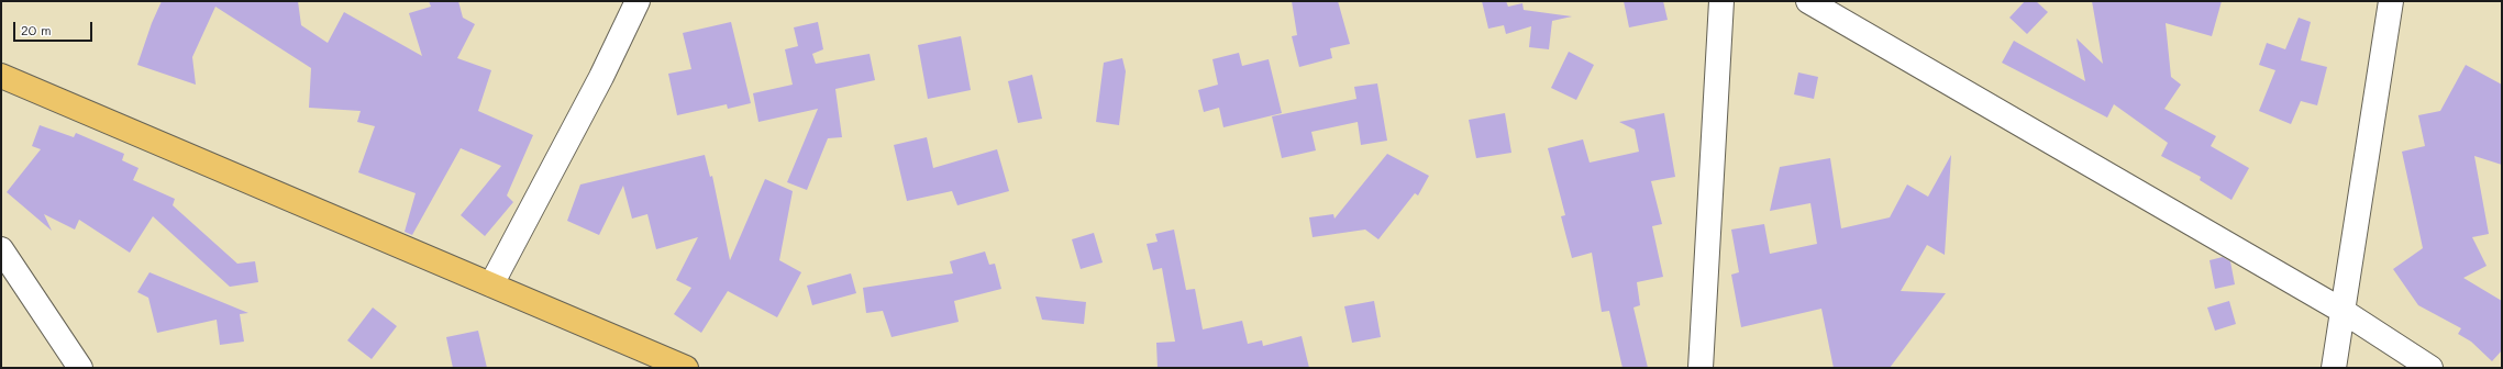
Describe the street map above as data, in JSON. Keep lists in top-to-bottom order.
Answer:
{
  "scale_bar": "20 m"
}
